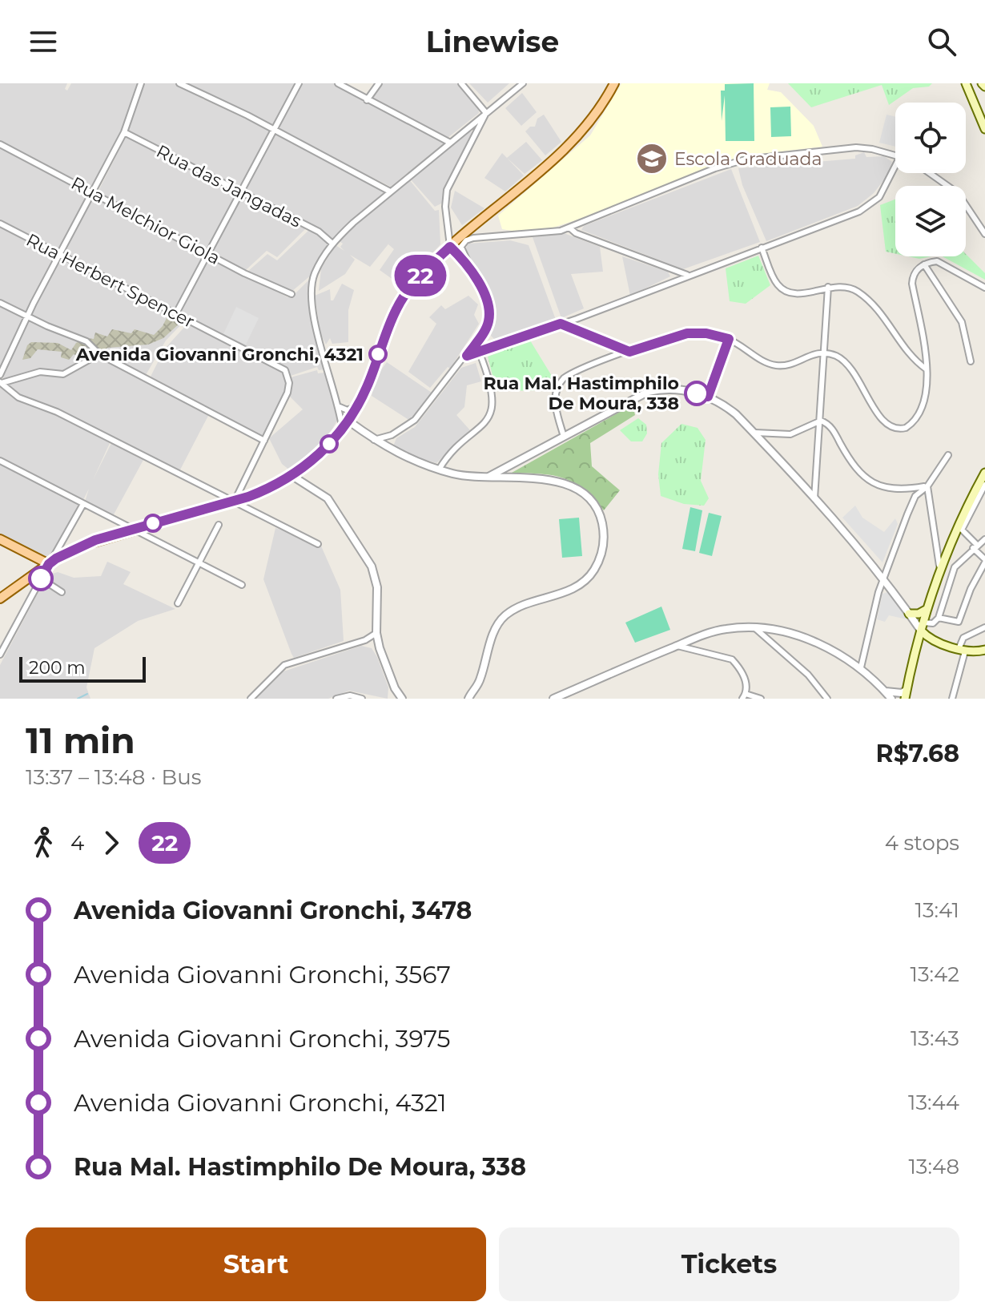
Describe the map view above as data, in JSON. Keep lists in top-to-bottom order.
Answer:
{
  "streets": {
    "street": ["Rua das Jangadas", "Rua Melchior Giola", "Rua Herbert Spencer"]
  },
  "places": {
    "school or university": ["Escola Graduada"],
    "other": ["Avenida Giovanni Gronchi, 4321", "Rua Mal. Hastimphilo De Moura, 338"]
  },
  "lines": ["bus line 22"],
  "scale_bar": "200 m",
  "page": {
    "header": "Linewise",
    "on_map": "22",
    "scale": "200 m",
    "heading": ["11 min", "13:37 – 13:48 · Bus", "R$7.68"],
    "legs": ["4", "22", "4 stops"],
    "list": [
      {
        "name": "Avenida Giovanni Gronchi, 3478",
        "value": "13:41"
      },
      {
        "name": "Avenida Giovanni Gronchi, 3567",
        "value": "13:42"
      },
      {
        "name": "Avenida Giovanni Gronchi, 3975",
        "value": "13:43"
      },
      {
        "name": "Avenida Giovanni Gronchi, 4321",
        "value": "13:44"
      },
      {
        "name": "Rua Mal. Hastimphilo De Moura, 338",
        "value": "13:48"
      }
    ],
    "buttons": ["Start", "Tickets"]
  }
}
